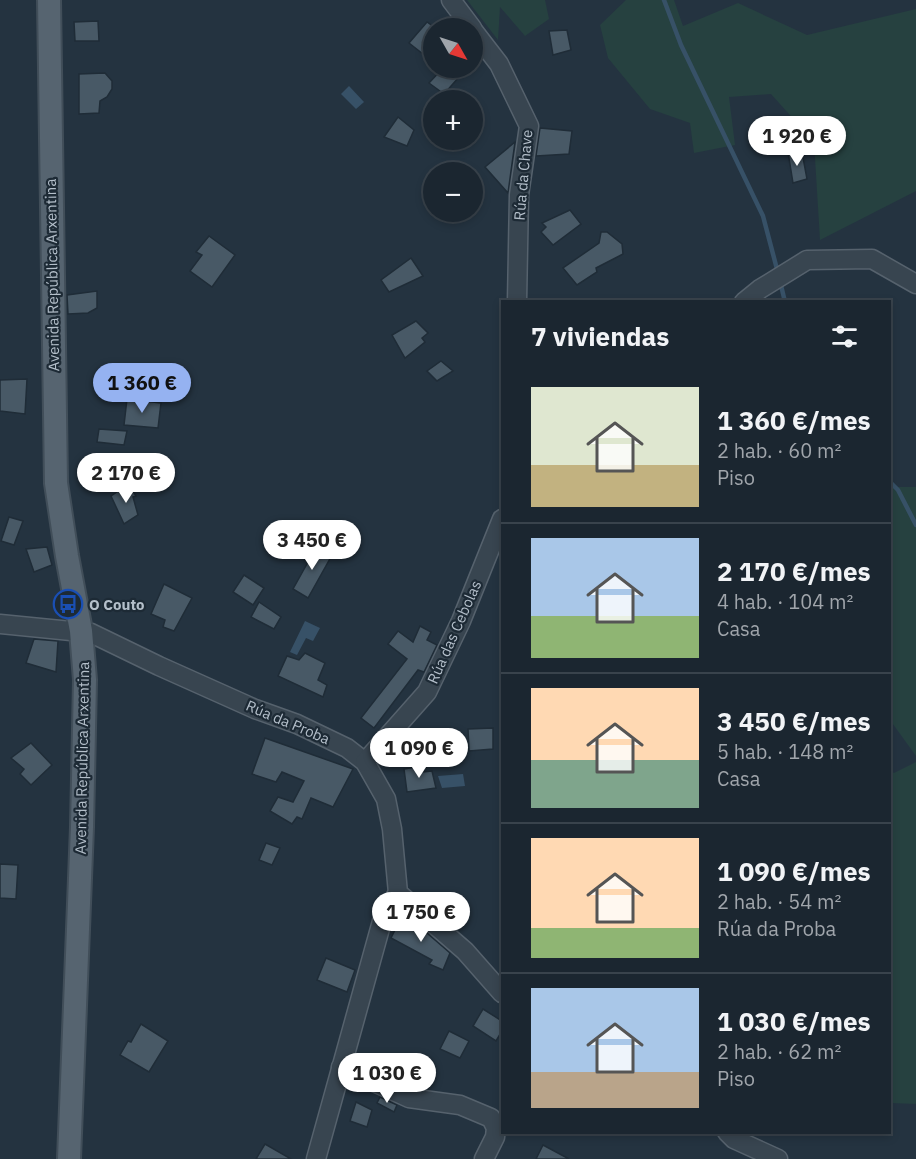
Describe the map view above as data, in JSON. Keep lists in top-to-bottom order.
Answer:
{
  "streets": {
    "main road": ["Avenida República Arxentina"],
    "street": ["Rúa da Chave", "Rúa das Cebolas", "Rúa da Proba"]
  },
  "crossings": [
    ["Avenida República Arxentina", "Rúa da Proba"],
    ["Rúa das Cebolas", "Rúa da Proba"]
  ],
  "places": {
    "bus stop": ["O Couto"]
  },
  "north": "bottom right",
  "page": {
    "map_buttons": ["+", "−"],
    "price": [
      "1 920 €",
      "1 360 €",
      "2 170 €",
      "3 450 €",
      "1 090 €",
      "1 750 €",
      "1 030 €"
    ],
    "heading": "7 viviendas",
    "list": [
      {
        "name": "1 360 €/mes",
        "note": "2 hab. · 60 m² · Piso"
      },
      {
        "name": "2 170 €/mes",
        "note": "4 hab. · 104 m² · Casa"
      },
      {
        "name": "3 450 €/mes",
        "note": "5 hab. · 148 m² · Casa"
      },
      {
        "name": "1 090 €/mes",
        "note": "2 hab. · 54 m² · Rúa da Proba"
      },
      {
        "name": "1 030 €/mes",
        "note": "2 hab. · 62 m² · Piso"
      }
    ]
  }
}
